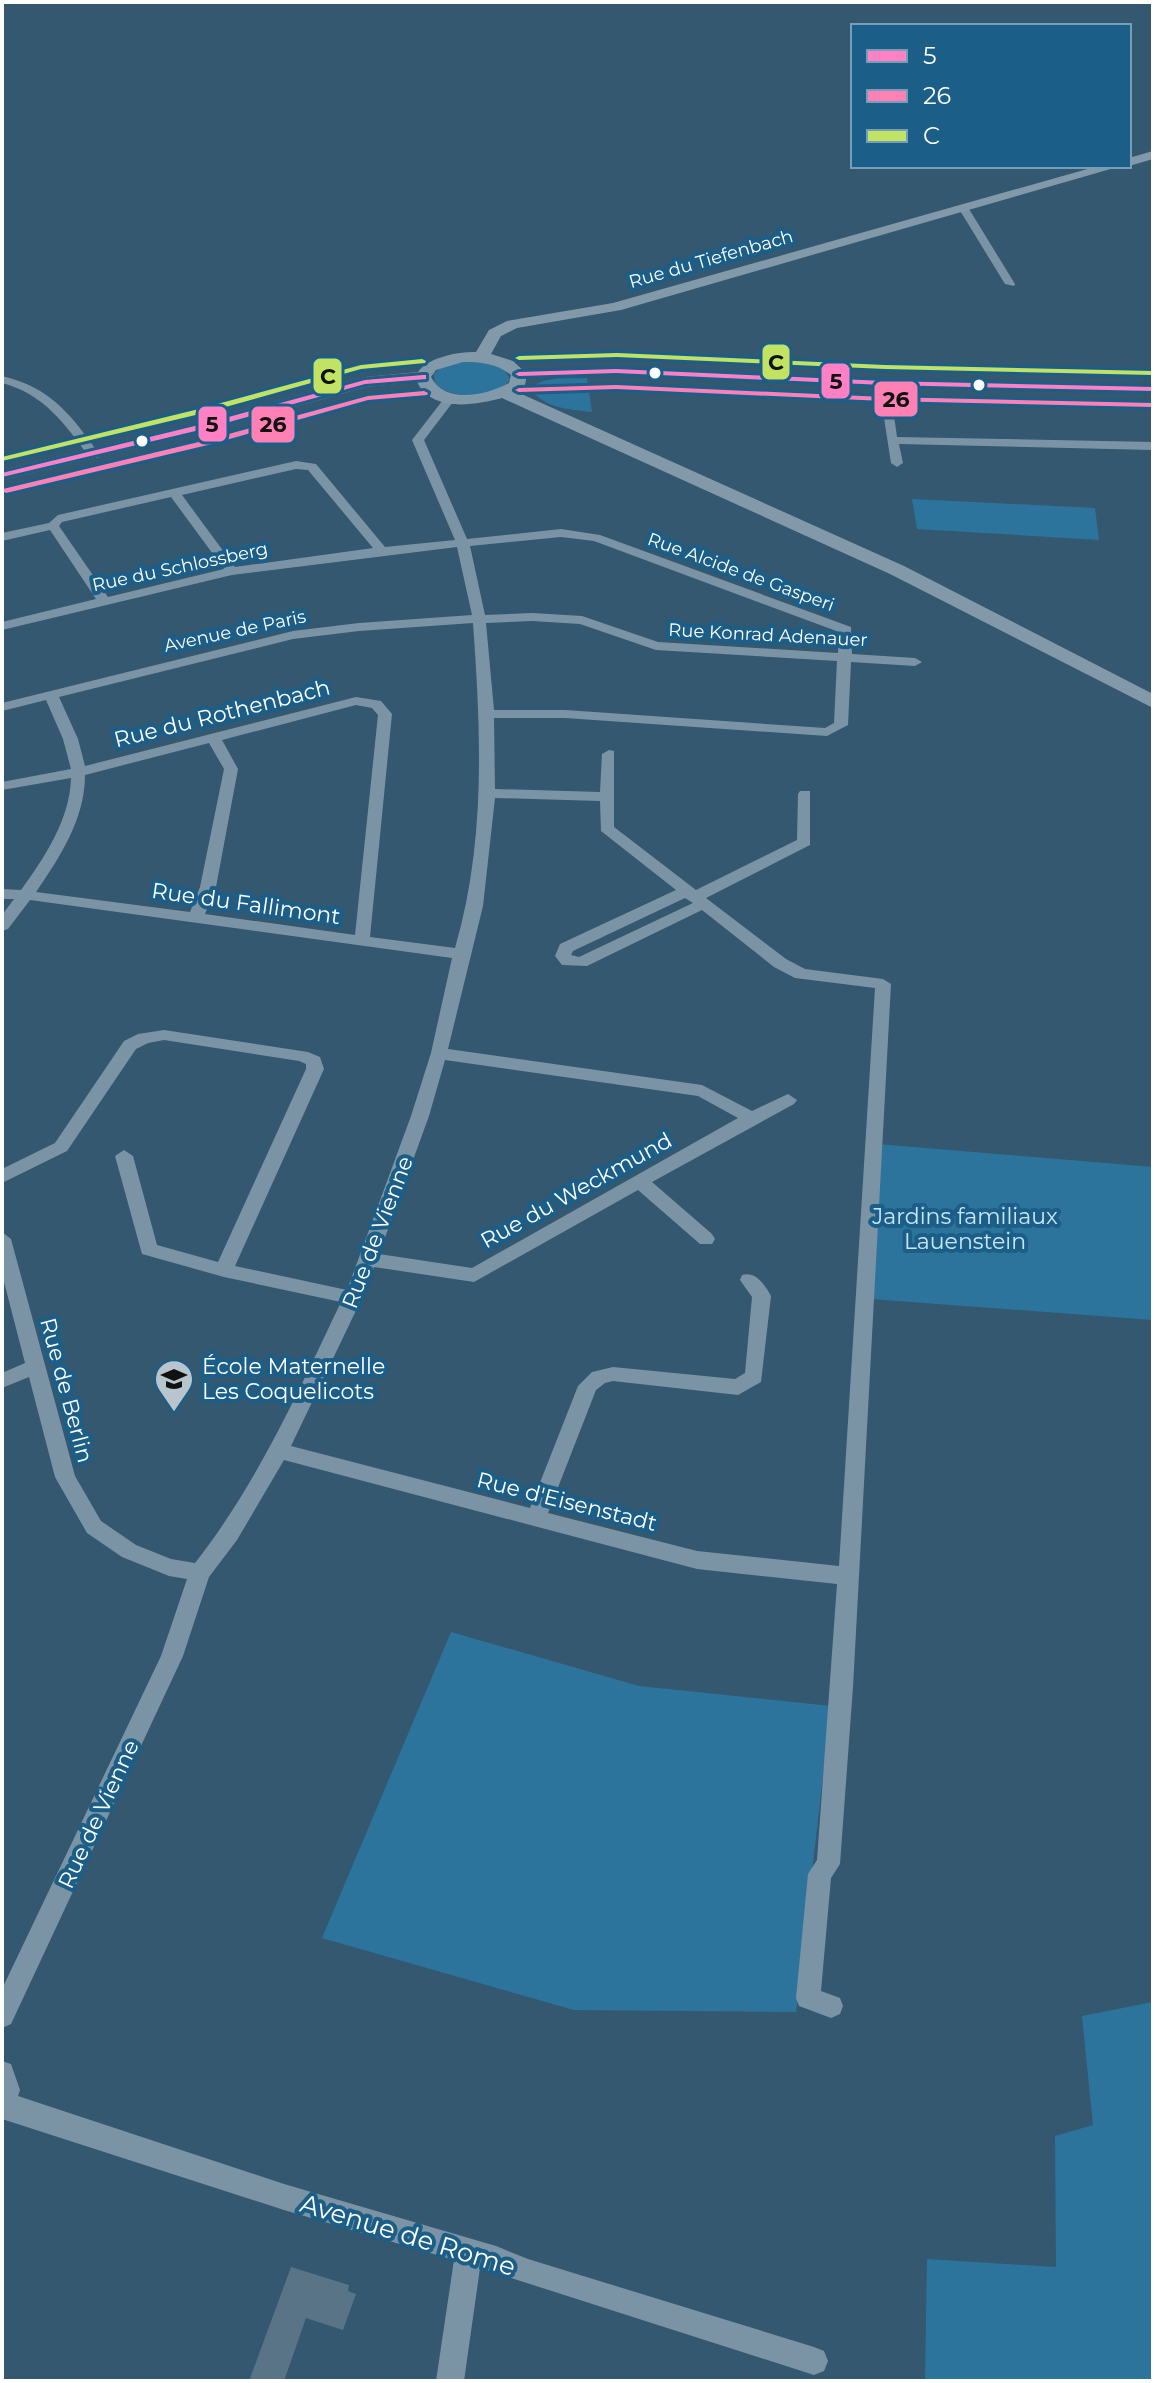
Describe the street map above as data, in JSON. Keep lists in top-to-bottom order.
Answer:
{
  "streets": {
    "main road": ["Rue du Tiefenbach"],
    "street": [
      "Rue du Schlossberg",
      "Rue Alcide de Gasperi",
      "Avenue de Paris",
      "Rue Konrad Adenauer",
      "Rue du Rothenbach",
      "Rue du Fallimont",
      "Rue du Weckmund",
      "Rue de Vienne",
      "Rue de Berlin",
      "Rue d'Eisenstadt",
      "Avenue de Rome"
    ]
  },
  "crossings": [
    ["Rue du Schlossberg", "Rue Alcide de Gasperi"],
    ["Rue du Schlossberg", "Rue de Vienne"],
    ["Rue Alcide de Gasperi", "Rue Konrad Adenauer"],
    ["Rue Alcide de Gasperi", "Rue de Vienne"],
    ["Avenue de Paris", "Rue Konrad Adenauer"],
    ["Avenue de Paris", "Rue de Vienne"],
    ["Rue Konrad Adenauer", "Rue de Vienne"],
    ["Rue du Rothenbach", "Rue du Fallimont"],
    ["Rue du Fallimont", "Rue de Vienne"],
    ["Rue du Weckmund", "Rue de Vienne"],
    ["Rue de Vienne", "Rue de Berlin"],
    ["Rue de Vienne", "Rue d'Eisenstadt"]
  ],
  "parks": ["Jardins familiaux Lauenstein"],
  "places": {
    "school or university": ["École Maternelle Les Coquelicots"]
  },
  "lines": ["transit line C", "transit line 5", "transit line 26"],
  "legend": ["5", "26", "C"]
}
